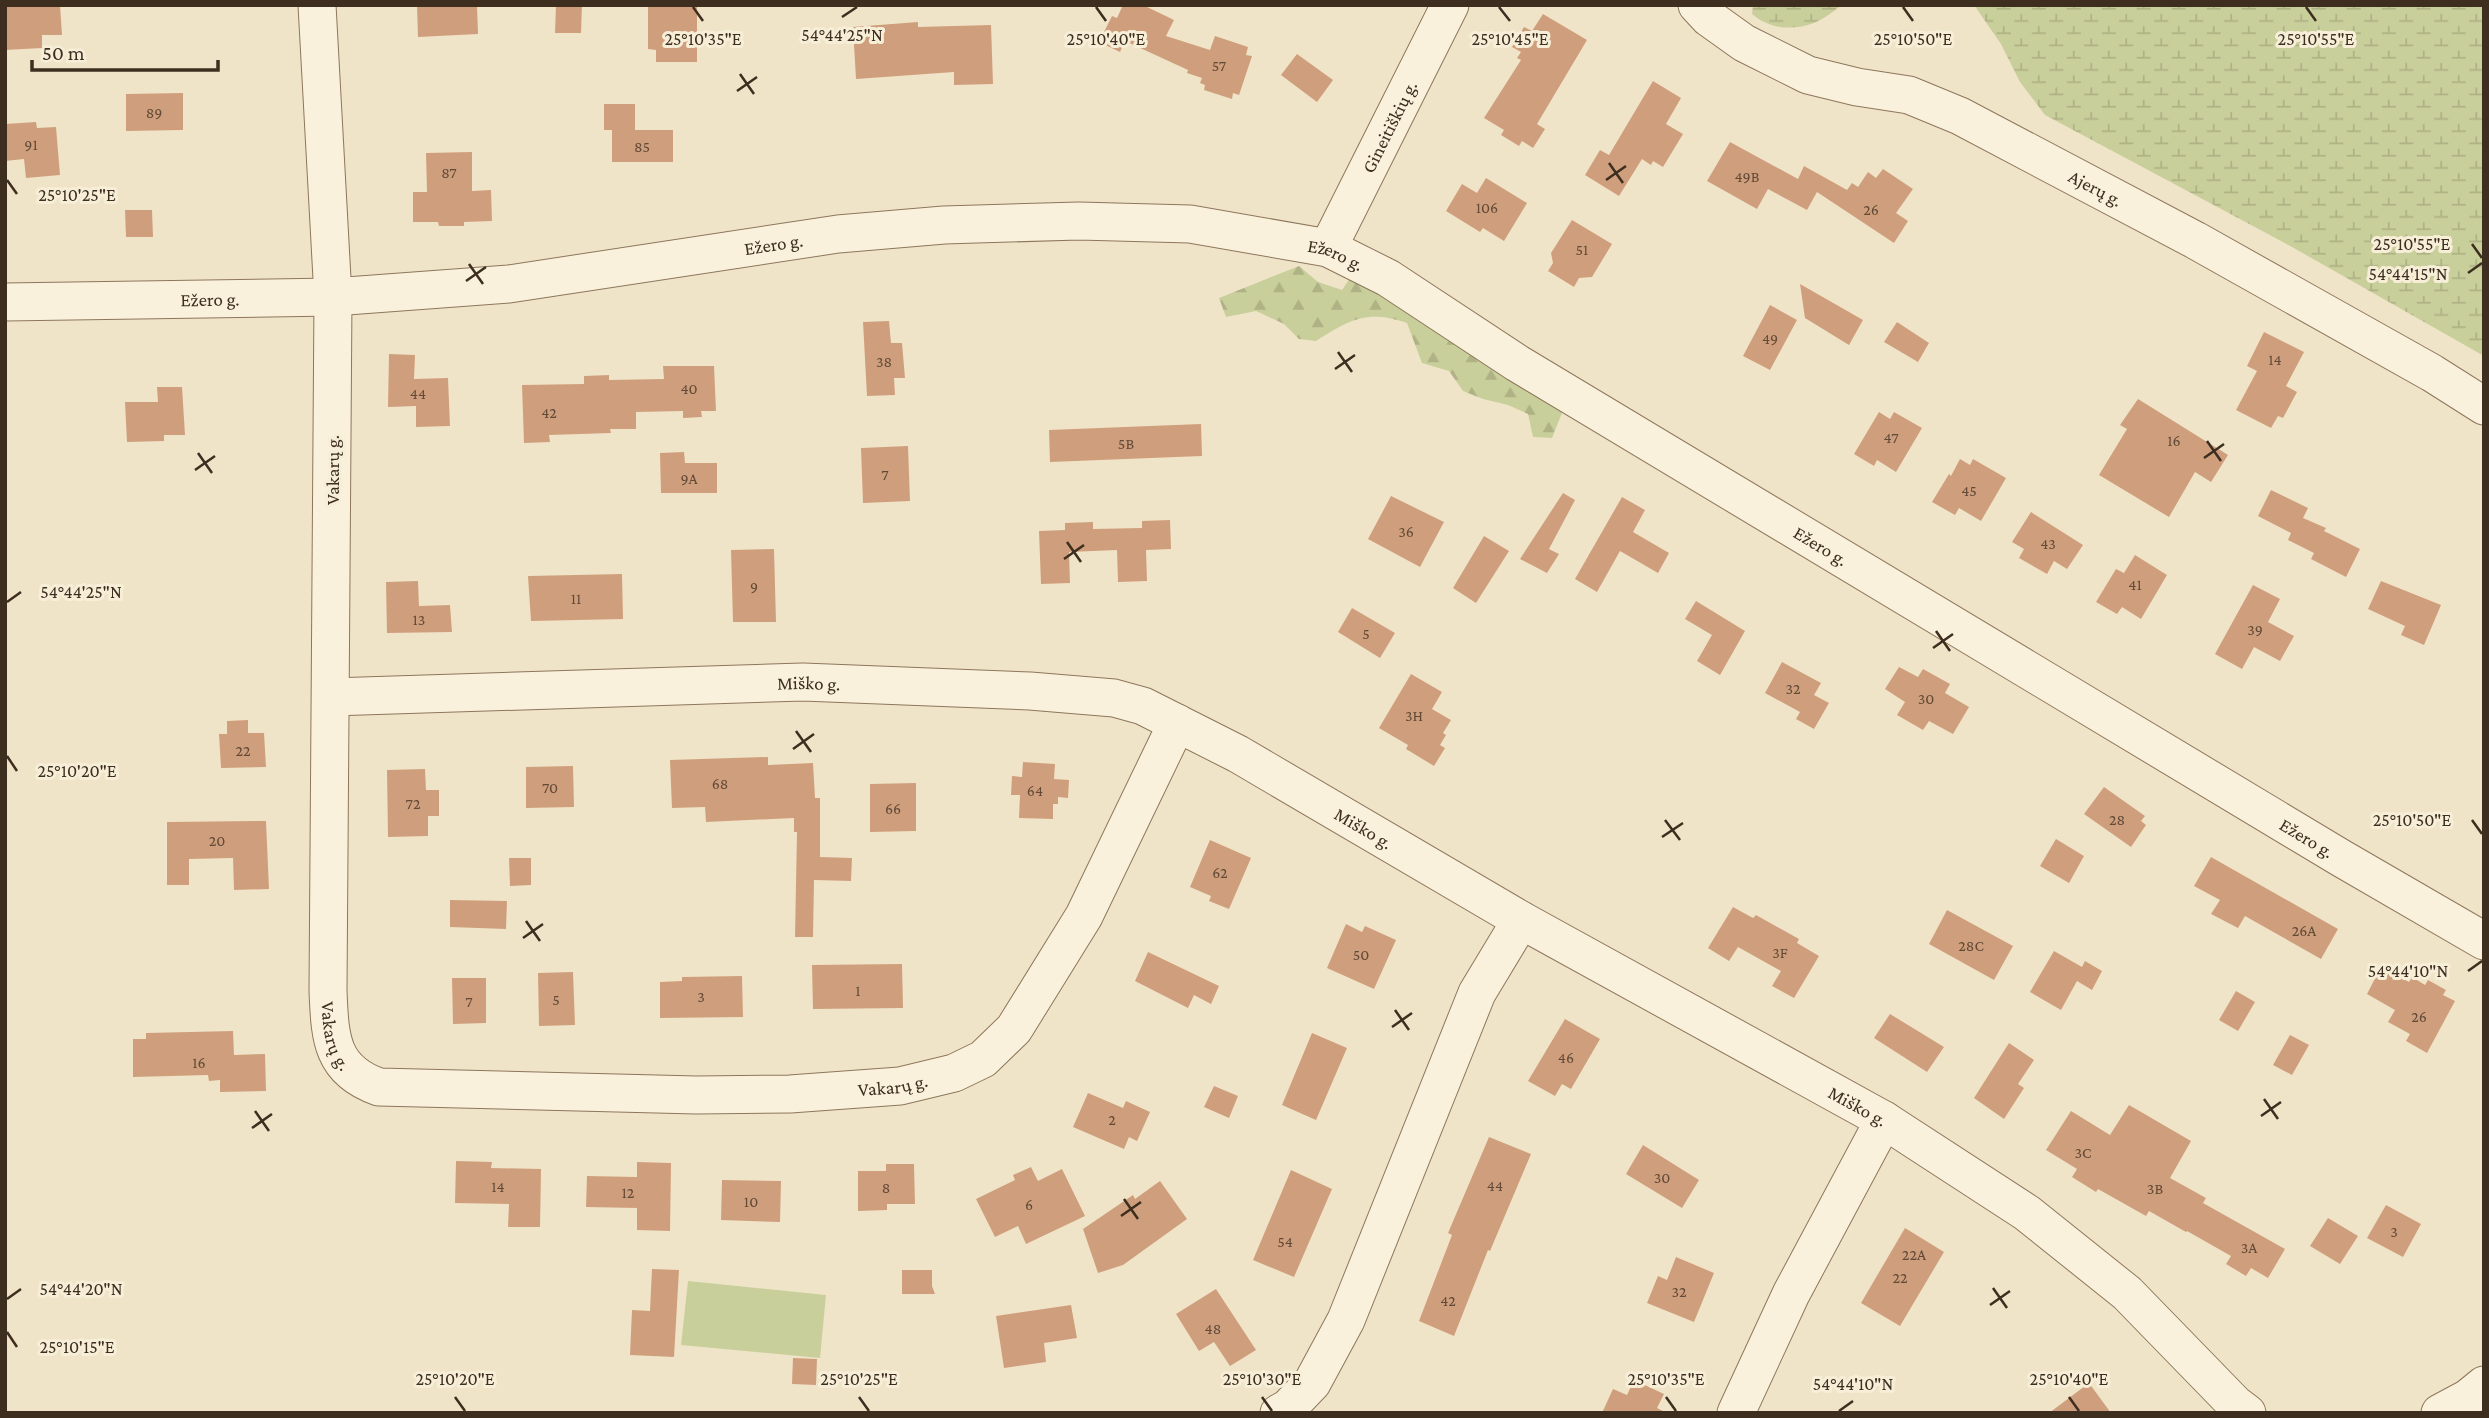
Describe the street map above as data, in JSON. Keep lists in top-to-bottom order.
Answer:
{
  "streets": {
    "street": [
      "Gineitiškių g.",
      "Ajerų g.",
      "Ežero g.",
      "Vakarų g.",
      "Miško g."
    ]
  },
  "crossings": [
    ["Gineitiškių g.", "Ežero g."],
    ["Ežero g.", "Vakarų g."],
    ["Vakarų g.", "Miško g."]
  ],
  "house_numbers": [
    "57",
    "89",
    "91",
    "85",
    "87",
    "49B",
    "106",
    "26",
    "51",
    "49",
    "14",
    "38",
    "40",
    "44",
    "42",
    "47",
    "16",
    "5B",
    "7",
    "9A",
    "45",
    "36",
    "43",
    "41",
    "9",
    "11",
    "13",
    "39",
    "5",
    "32",
    "30",
    "3H",
    "22",
    "68",
    "70",
    "64",
    "72",
    "66",
    "28",
    "20",
    "62",
    "26A",
    "28C",
    "3F",
    "50",
    "1",
    "3",
    "5",
    "7",
    "26",
    "46",
    "16",
    "2",
    "3C",
    "30",
    "44",
    "14",
    "8",
    "3B",
    "12",
    "10",
    "6",
    "3",
    "54",
    "3A",
    "22A",
    "22",
    "32",
    "42",
    "48"
  ],
  "scale_bar": "50 m",
  "coordinates": [
    "54°44'25\"N",
    "25°10'50\"E",
    "25°10'55\"E",
    "25°10'35\"E",
    "25°10'40\"E",
    "25°10'45\"E",
    "25°10'25\"E",
    "54°44'15\"N",
    "25°10'20\"E",
    "54°44'10\"N",
    "54°44'20\"N",
    "25°10'15\"E",
    "25°10'30\"E"
  ]
}
